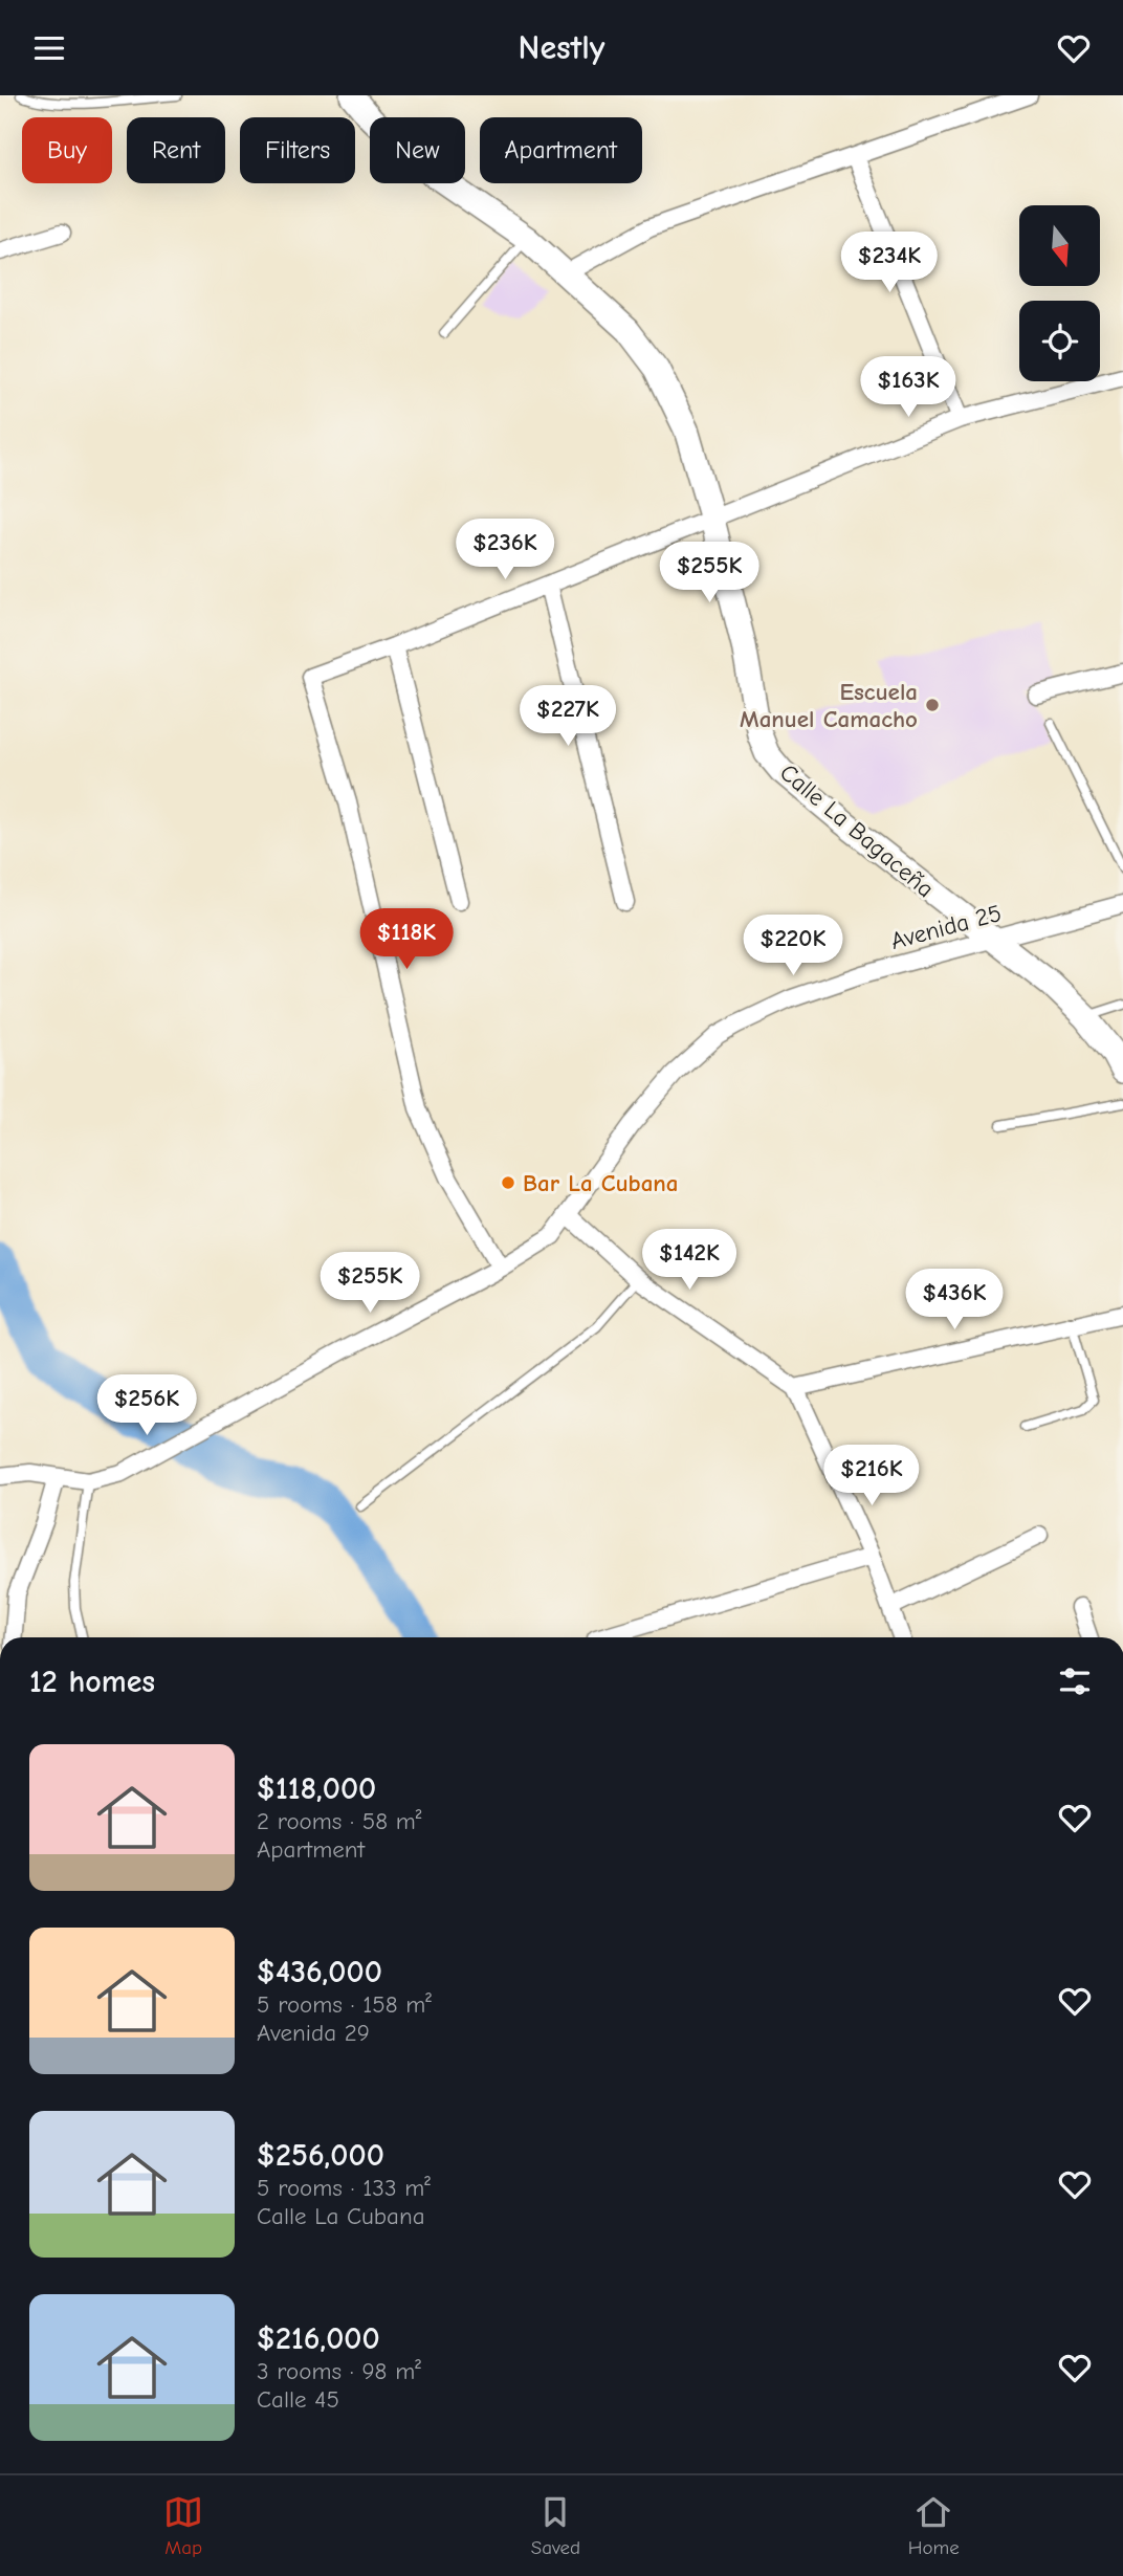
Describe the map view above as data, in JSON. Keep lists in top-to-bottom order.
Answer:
{
  "streets": {
    "street": ["Calle La Bagaceña", "Avenida 25"]
  },
  "crossings": [
    ["Calle La Bagaceña", "Avenida 25"]
  ],
  "places": ["Escuela Manuel Camacho", "Bar La Cubana"],
  "north": "bottom",
  "page": {
    "header": "Nestly",
    "chip": [
      "Buy",
      "Rent",
      "Filters",
      "New",
      "Apartment"
    ],
    "price": [
      "$234K",
      "$163K",
      "$236K",
      "$255K",
      "$227K",
      "$118K",
      "$220K",
      "$142K",
      "$255K",
      "$436K",
      "$256K",
      "$216K"
    ],
    "heading": "12 homes",
    "list": [
      {
        "name": "$118,000",
        "note": "2 rooms · 58 m² · Apartment"
      },
      {
        "name": "$436,000",
        "note": "5 rooms · 158 m² · Avenida 29"
      },
      {
        "name": "$256,000",
        "note": "5 rooms · 133 m² · Calle La Cubana"
      },
      {
        "name": "$216,000",
        "note": "3 rooms · 98 m² · Calle 45"
      }
    ],
    "tabs": ["Map", "Saved", "Home"]
  }
}
